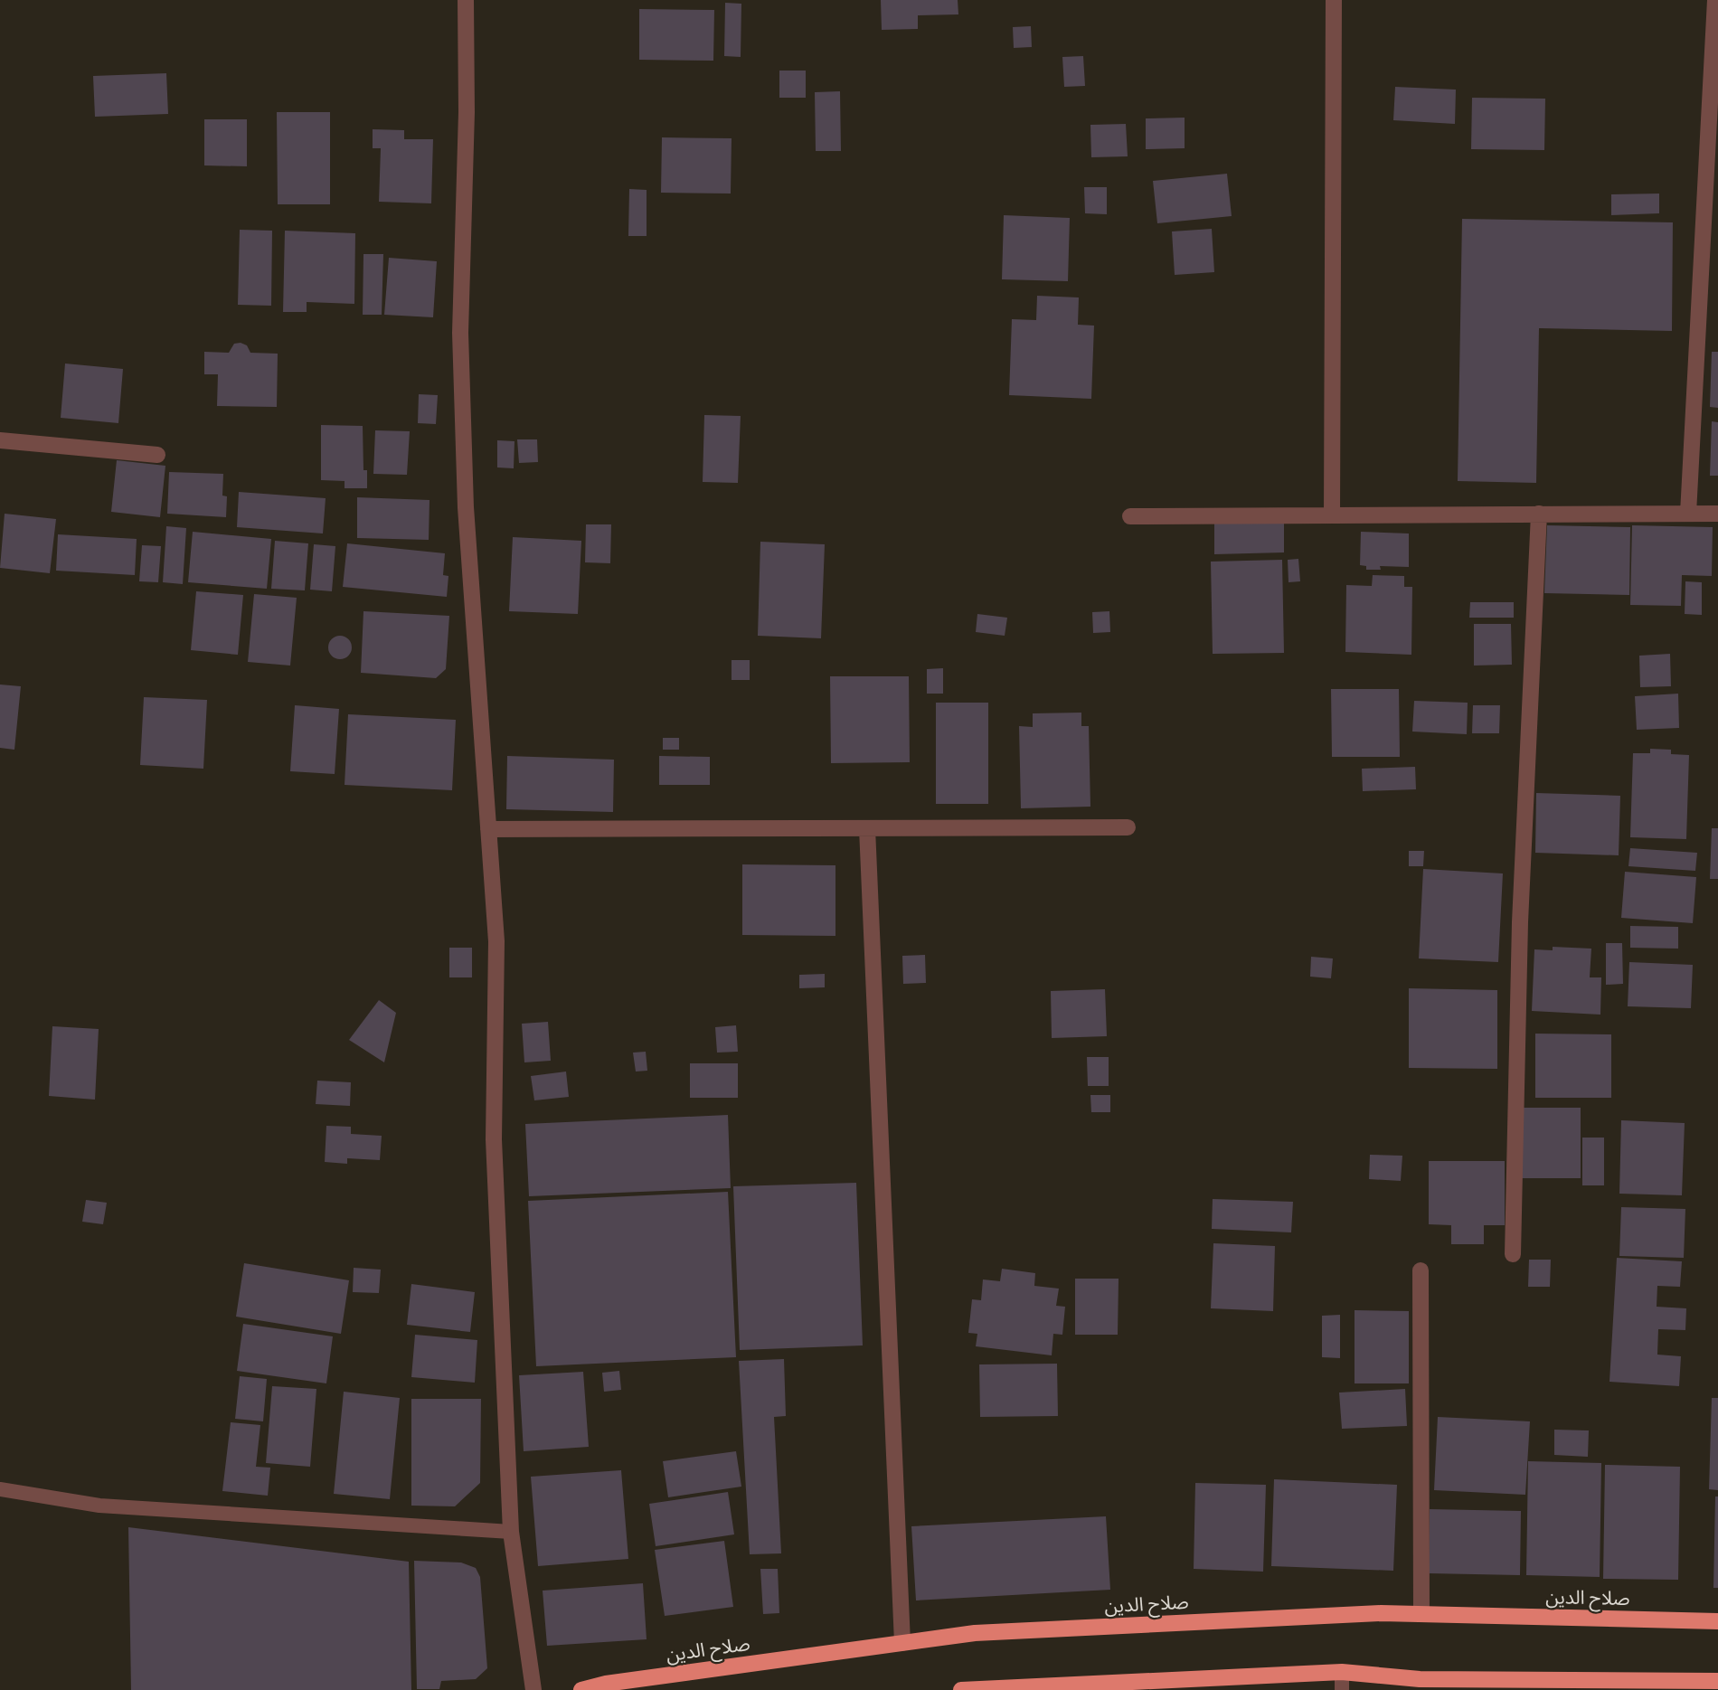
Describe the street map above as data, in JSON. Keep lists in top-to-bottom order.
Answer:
{
  "streets": {
    "highway": ["صلاح الدين"]
  }
}
